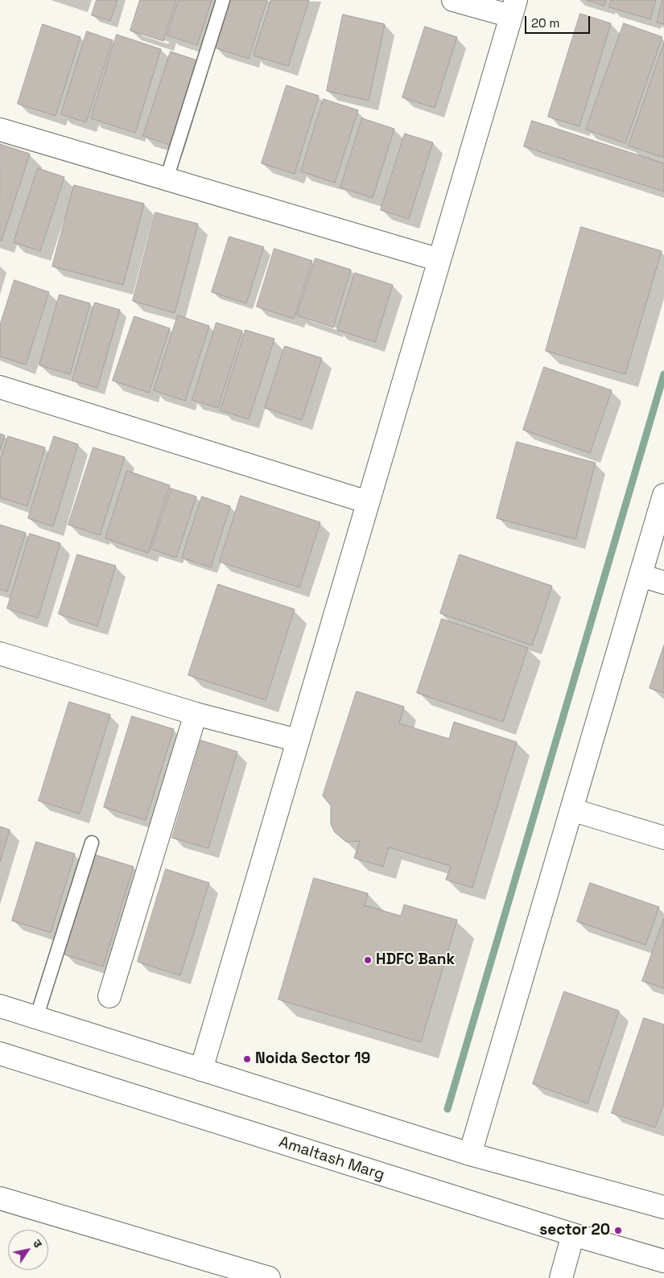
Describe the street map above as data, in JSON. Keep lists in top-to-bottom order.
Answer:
{
  "streets": {
    "street": ["Amaltash Marg"]
  },
  "places": ["HDFC Bank", "Noida Sector 19", "sector 20"],
  "scale_bar": "20 m",
  "north": "top right"
}
